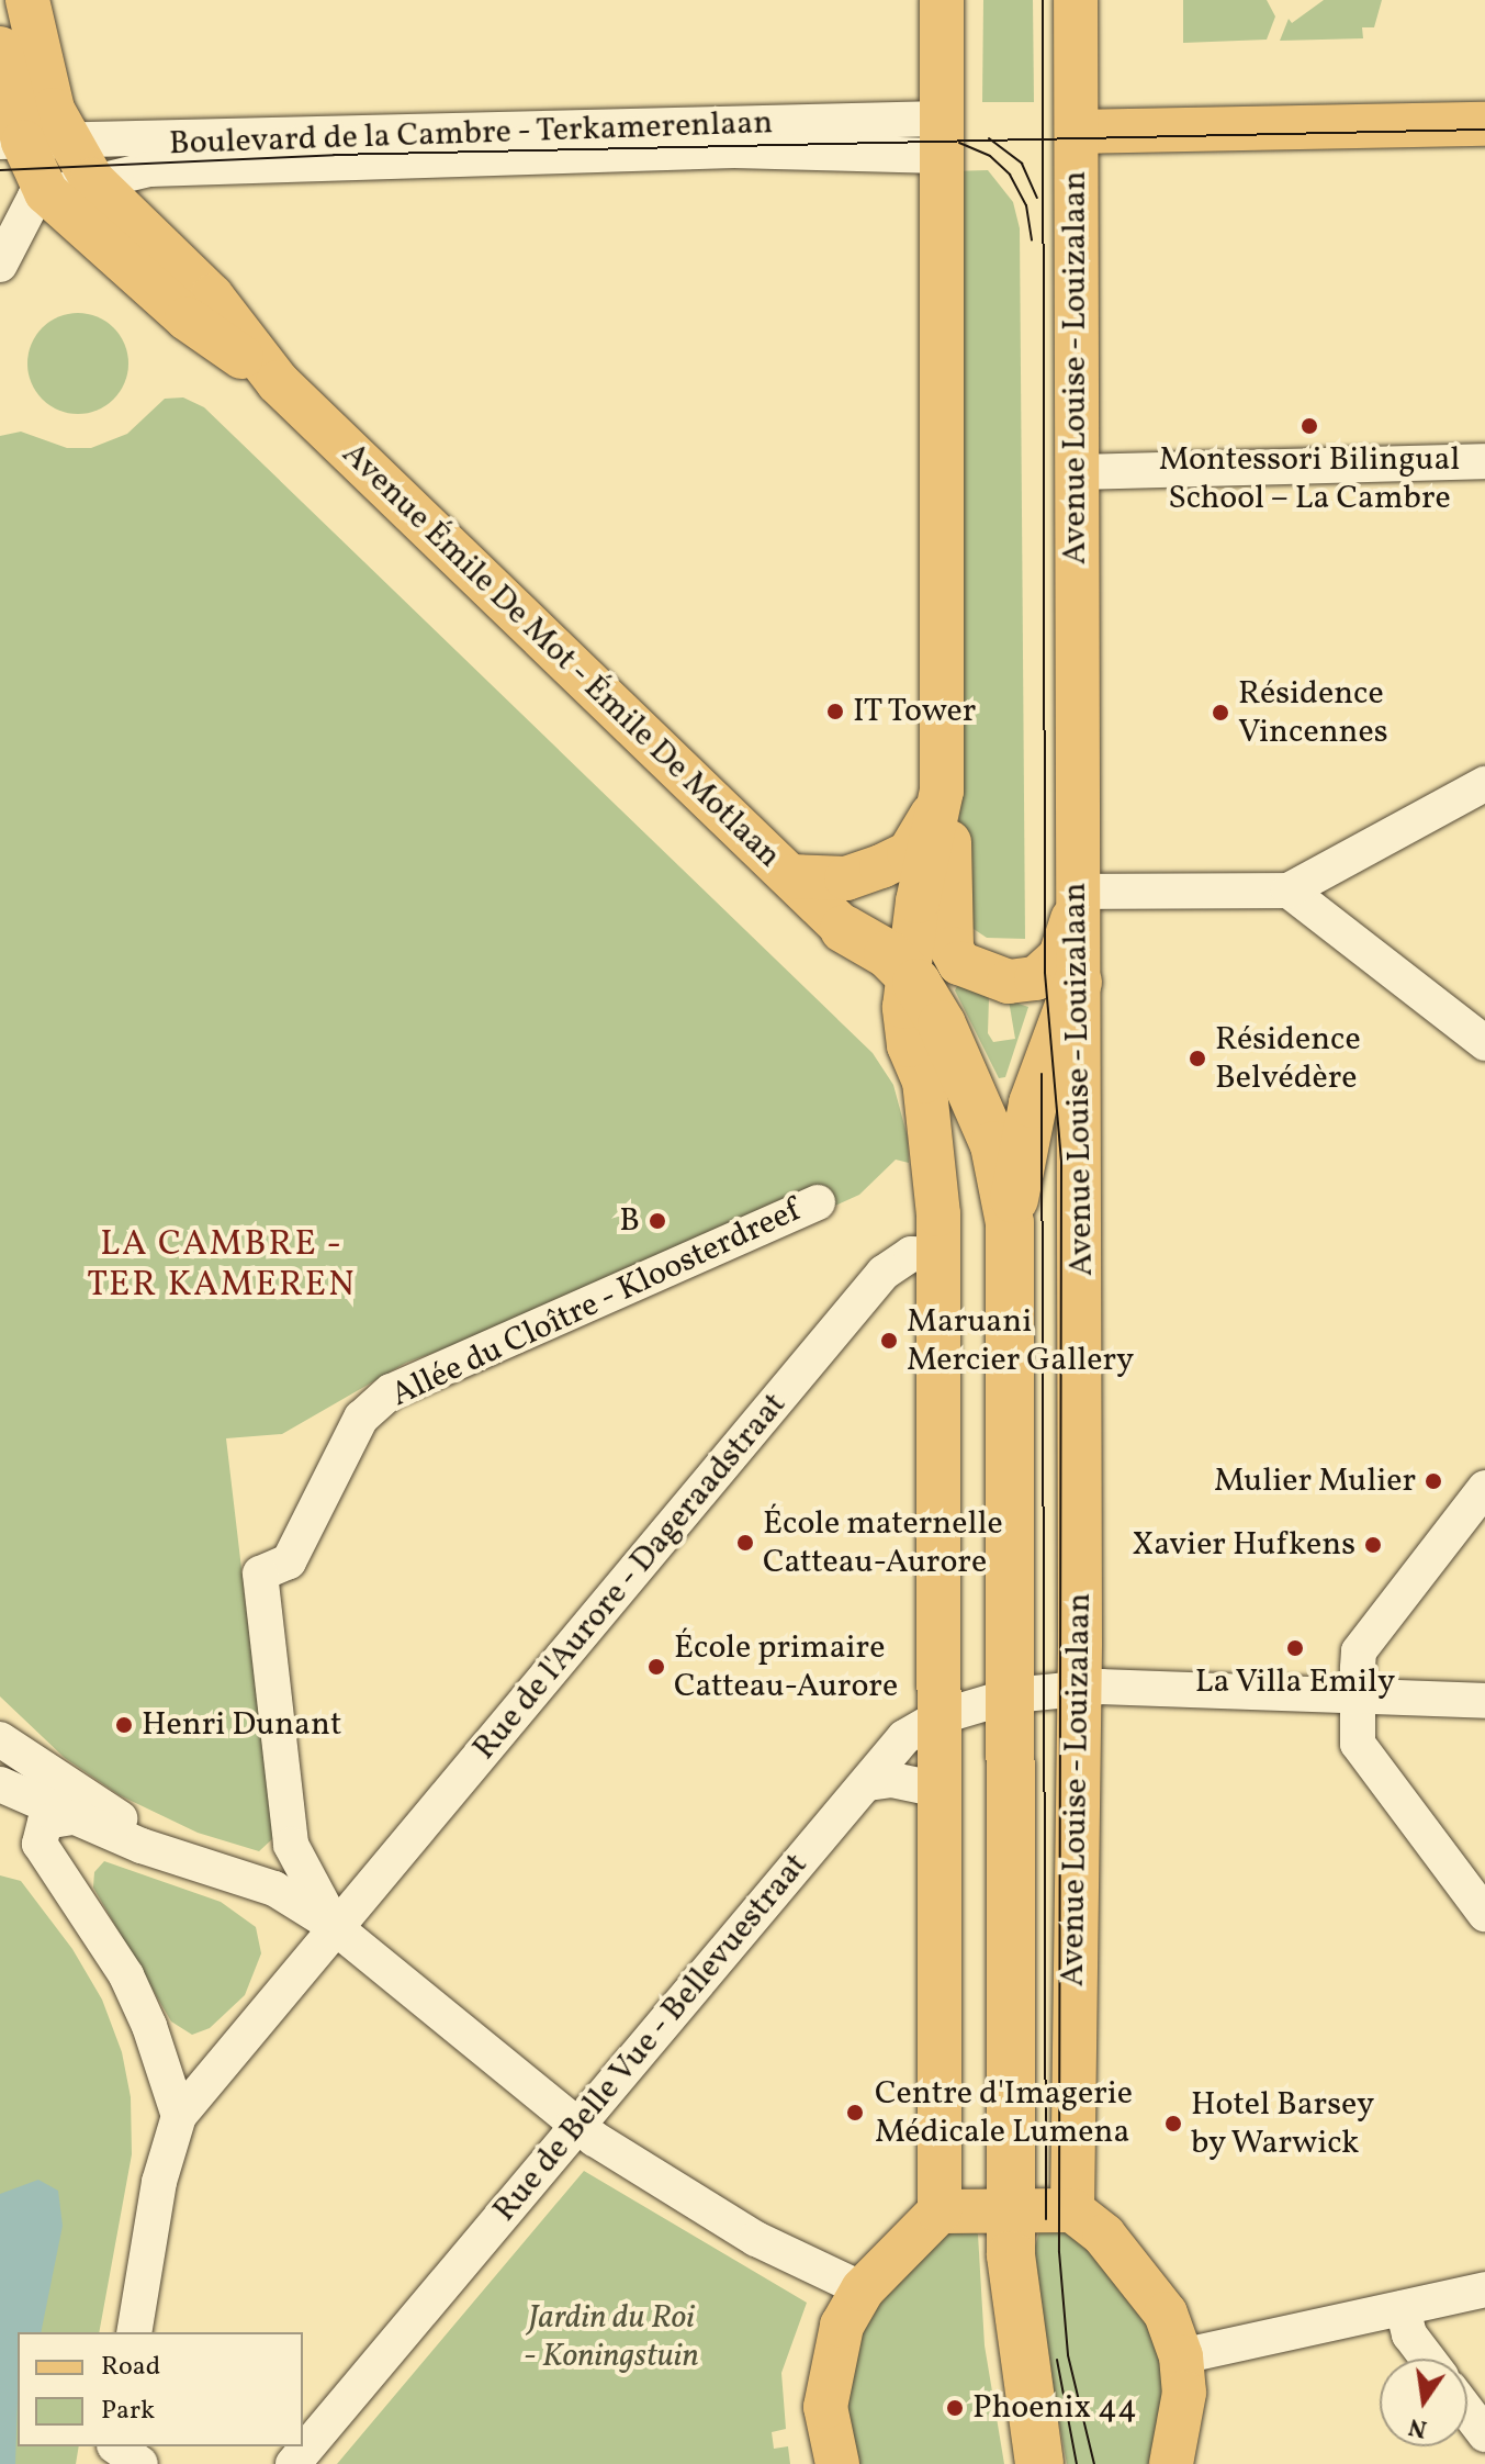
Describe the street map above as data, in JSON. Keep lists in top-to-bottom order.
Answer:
{
  "streets": {
    "highway": ["Avenue Louise - Louizalaan"],
    "main road": ["Avenue Émile De Mot - Émile De Motlaan"],
    "street": [
      "Boulevard de la Cambre - Terkamerenlaan",
      "Allée du Cloître - Kloosterdreef",
      "Rue de l'Aurore - Dageraadstraat",
      "Rue de Belle Vue - Bellevuestraat"
    ]
  },
  "crossings": [
    ["Boulevard de la Cambre - Terkamerenlaan", "Avenue Louise - Louizalaan"],
    ["Boulevard de la Cambre - Terkamerenlaan", "Avenue Émile De Mot - Émile De Motlaan"],
    ["Avenue Louise - Louizalaan", "Avenue Émile De Mot - Émile De Motlaan"],
    ["Avenue Louise - Louizalaan", "Rue de l'Aurore - Dageraadstraat"],
    ["Avenue Louise - Louizalaan", "Rue de Belle Vue - Bellevuestraat"],
    ["Allée du Cloître - Kloosterdreef", "Rue de l'Aurore - Dageraadstraat"]
  ],
  "districts": ["LA CAMBRE - TER KAMEREN"],
  "parks": ["Jardin du Roi - Koningstuin"],
  "places": [
    "Montessori Bilingual School – La Cambre",
    "IT Tower",
    "Résidence Vincennes",
    "Résidence Belvédère",
    "B",
    "Maruani Mercier Gallery",
    "Mulier Mulier",
    "École maternelle Catteau-Aurore",
    "Xavier Hufkens",
    "La Villa Emily",
    "École primaire Catteau-Aurore",
    "Henri Dunant",
    "Centre d'Imagerie Médicale Lumena",
    "Hotel Barsey by Warwick",
    "Phoenix 44"
  ],
  "legend": ["Road", "Park"],
  "north": "bottom"
}
